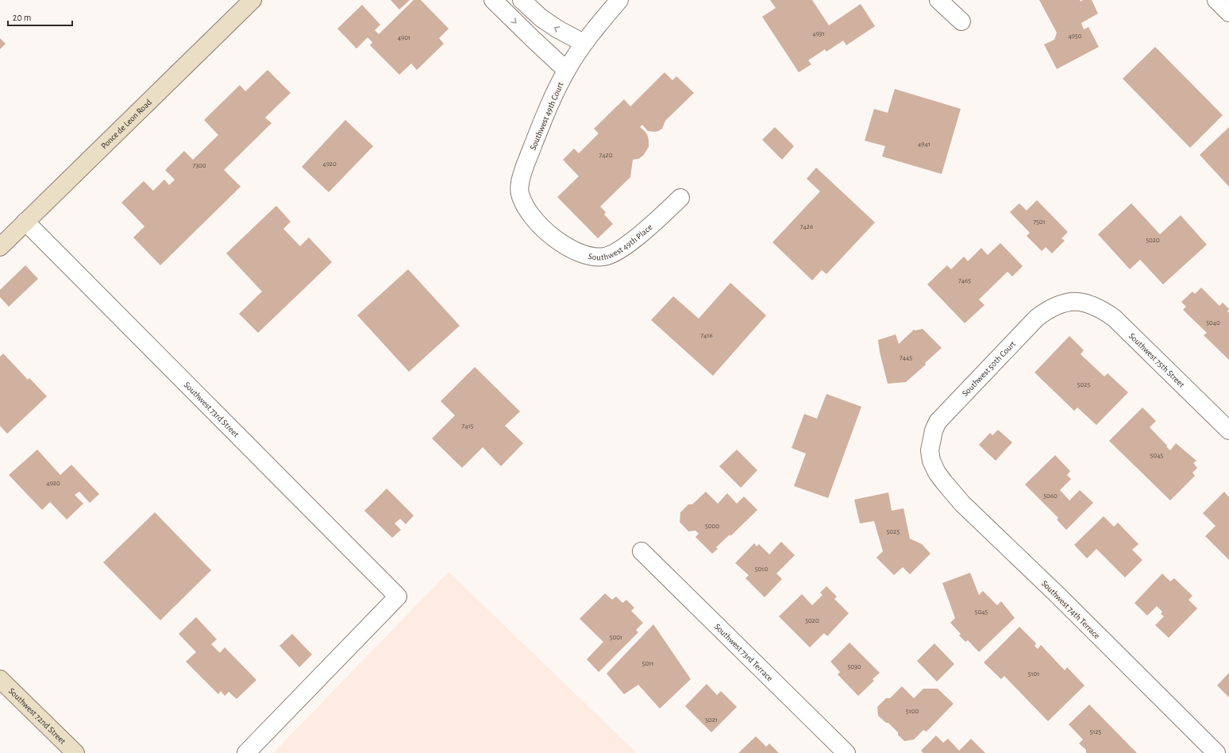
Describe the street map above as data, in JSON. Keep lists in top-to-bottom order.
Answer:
{
  "streets": {
    "street": [
      "Southwest 49th Court",
      "Ponce de Leon Road",
      "Southwest 49th Place",
      "Southwest 75th Street",
      "Southwest 50th Court",
      "Southwest 73rd Street",
      "Southwest 74th Terrace",
      "Southwest 73rd Terrace",
      "Southwest 72nd Street"
    ]
  },
  "crossings": [
    ["Southwest 49th Court", "Southwest 49th Place"],
    ["Ponce de Leon Road", "Southwest 73rd Street"],
    ["Southwest 75th Street", "Southwest 50th Court"],
    ["Southwest 50th Court", "Southwest 74th Terrace"]
  ],
  "house_numbers": [
    "4931",
    "4950",
    "4901",
    "4941",
    "7420",
    "4920",
    "7300",
    "7501",
    "7426",
    "5020",
    "7465",
    "5040",
    "7416",
    "7445",
    "5025",
    "7415",
    "5045",
    "4920",
    "5060",
    "5000",
    "5025",
    "5010",
    "5045",
    "5020",
    "5001",
    "5011",
    "5030",
    "5101",
    "5100",
    "5021",
    "5125"
  ],
  "scale_bar": "20 m"
}
